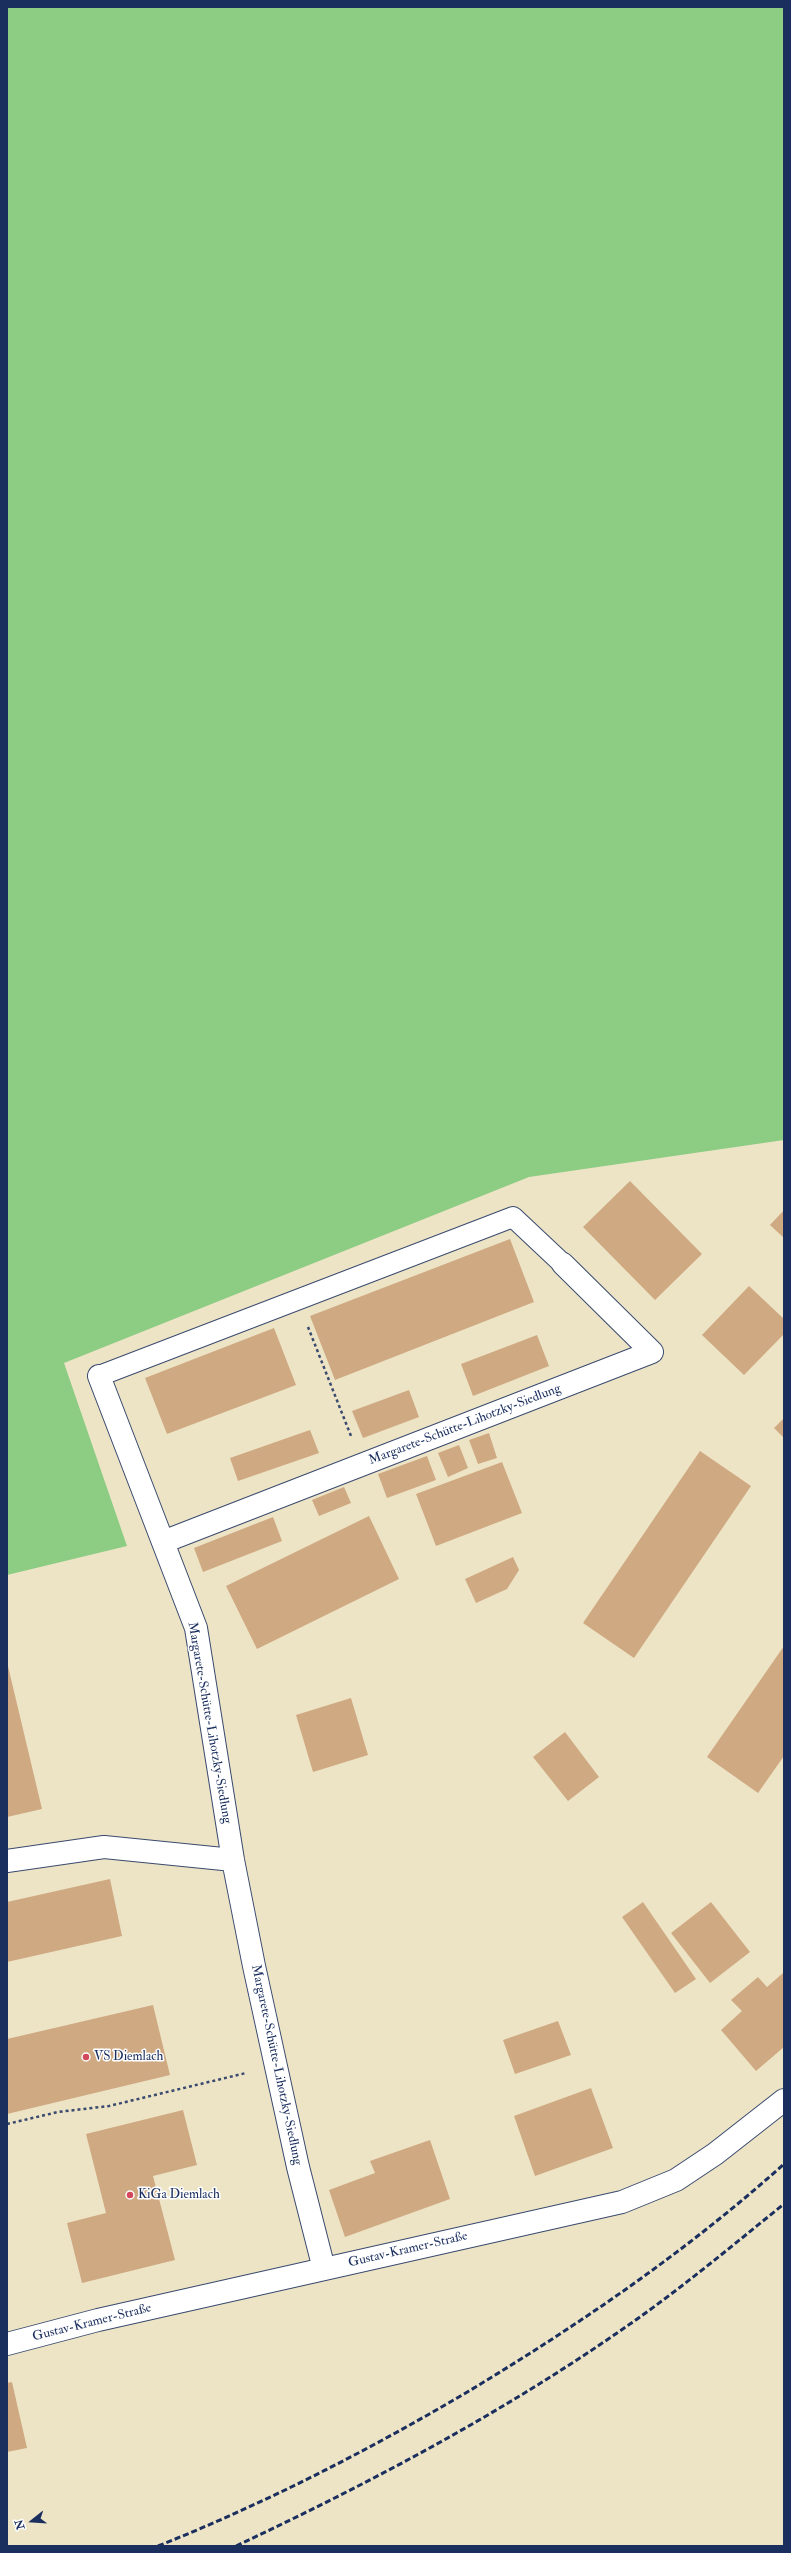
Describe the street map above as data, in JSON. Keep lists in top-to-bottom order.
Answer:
{
  "streets": {
    "street": ["Margarete-Schütte-Lihotzky-Siedlung", "Gustav-Kramer-Straße"]
  },
  "crossings": [
    ["Margarete-Schütte-Lihotzky-Siedlung", "Gustav-Kramer-Straße"]
  ],
  "places": ["VS Diemlach", "KiGa Diemlach"],
  "north": "left"
}
